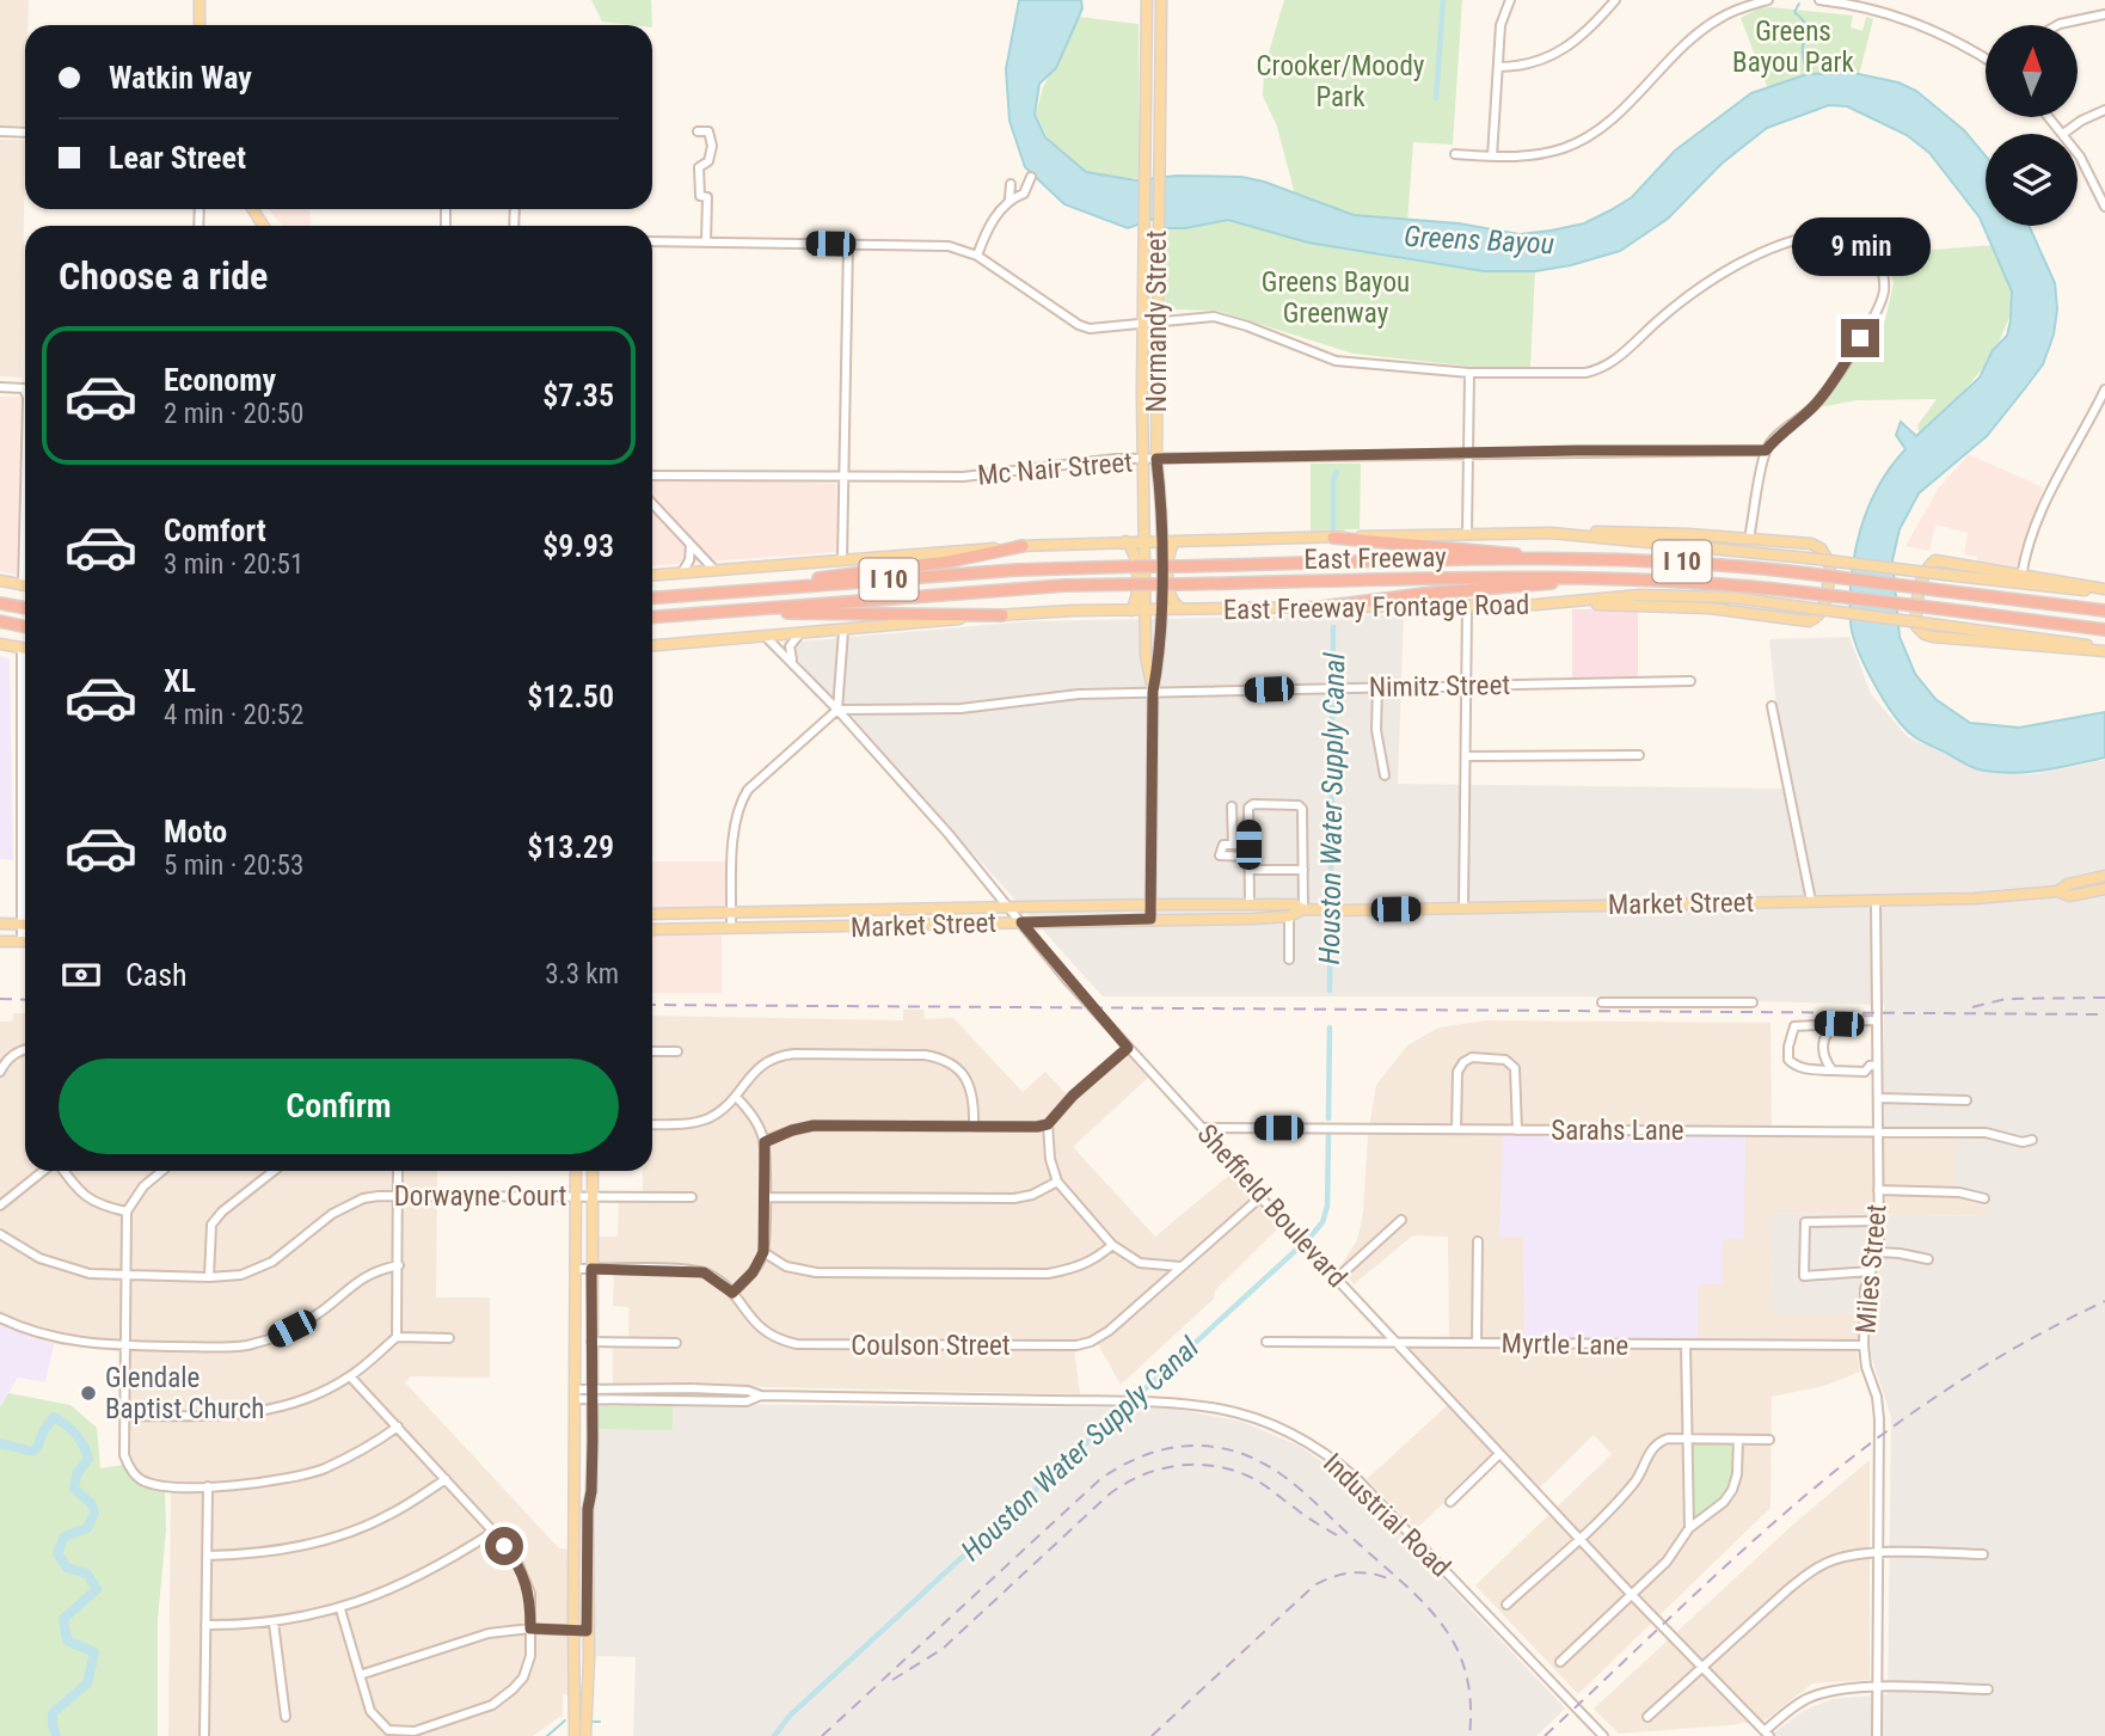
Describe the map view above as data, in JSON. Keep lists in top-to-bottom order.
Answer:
{
  "streets": {
    "highway": ["East Freeway", "I 10"],
    "main road": ["Normandy Street", "East Freeway Frontage Road", "Market Street"],
    "street": [
      "Mc Nair Street",
      "Nimitz Street",
      "Sarahs Lane",
      "Dorwayne Court",
      "Sheffield Boulevard",
      "Miles Street",
      "Myrtle Lane",
      "Coulson Street",
      "Industrial Road"
    ]
  },
  "crossings": [
    ["Normandy Street", "Mc Nair Street"],
    ["Normandy Street", "East Freeway Frontage Road"],
    ["Normandy Street", "Nimitz Street"],
    ["Normandy Street", "Market Street"],
    ["East Freeway Frontage Road", "Sheffield Boulevard"],
    ["Nimitz Street", "Sheffield Boulevard"],
    ["Market Street", "Sheffield Boulevard"],
    ["Market Street", "Miles Street"],
    ["Sarahs Lane", "Sheffield Boulevard"],
    ["Sarahs Lane", "Miles Street"],
    ["Sheffield Boulevard", "Myrtle Lane"],
    ["Sheffield Boulevard", "Coulson Street"],
    ["Miles Street", "Myrtle Lane"]
  ],
  "water": ["Greens Bayou", "Houston Water Supply Canal"],
  "parks": ["Greens Bayou Park", "Crooker/Moody Park", "Greens Bayou Greenway"],
  "places": ["Glendale Baptist Church"],
  "north": "top",
  "page": {
    "banner": ["Watkin Way", "Lear Street"],
    "bubble": "9 min",
    "heading": "Choose a ride",
    "list": [
      {
        "name": "Economy",
        "note": "2 min · 20:50",
        "value": "$7.35"
      },
      {
        "name": "Comfort",
        "note": "3 min · 20:51",
        "value": "$9.93"
      },
      {
        "name": "XL",
        "note": "4 min · 20:52",
        "value": "$12.50"
      },
      {
        "name": "Moto",
        "note": "5 min · 20:53",
        "value": "$13.29"
      }
    ],
    "pay": ["Cash", "3.3 km"],
    "buttons": "Confirm"
  }
}
